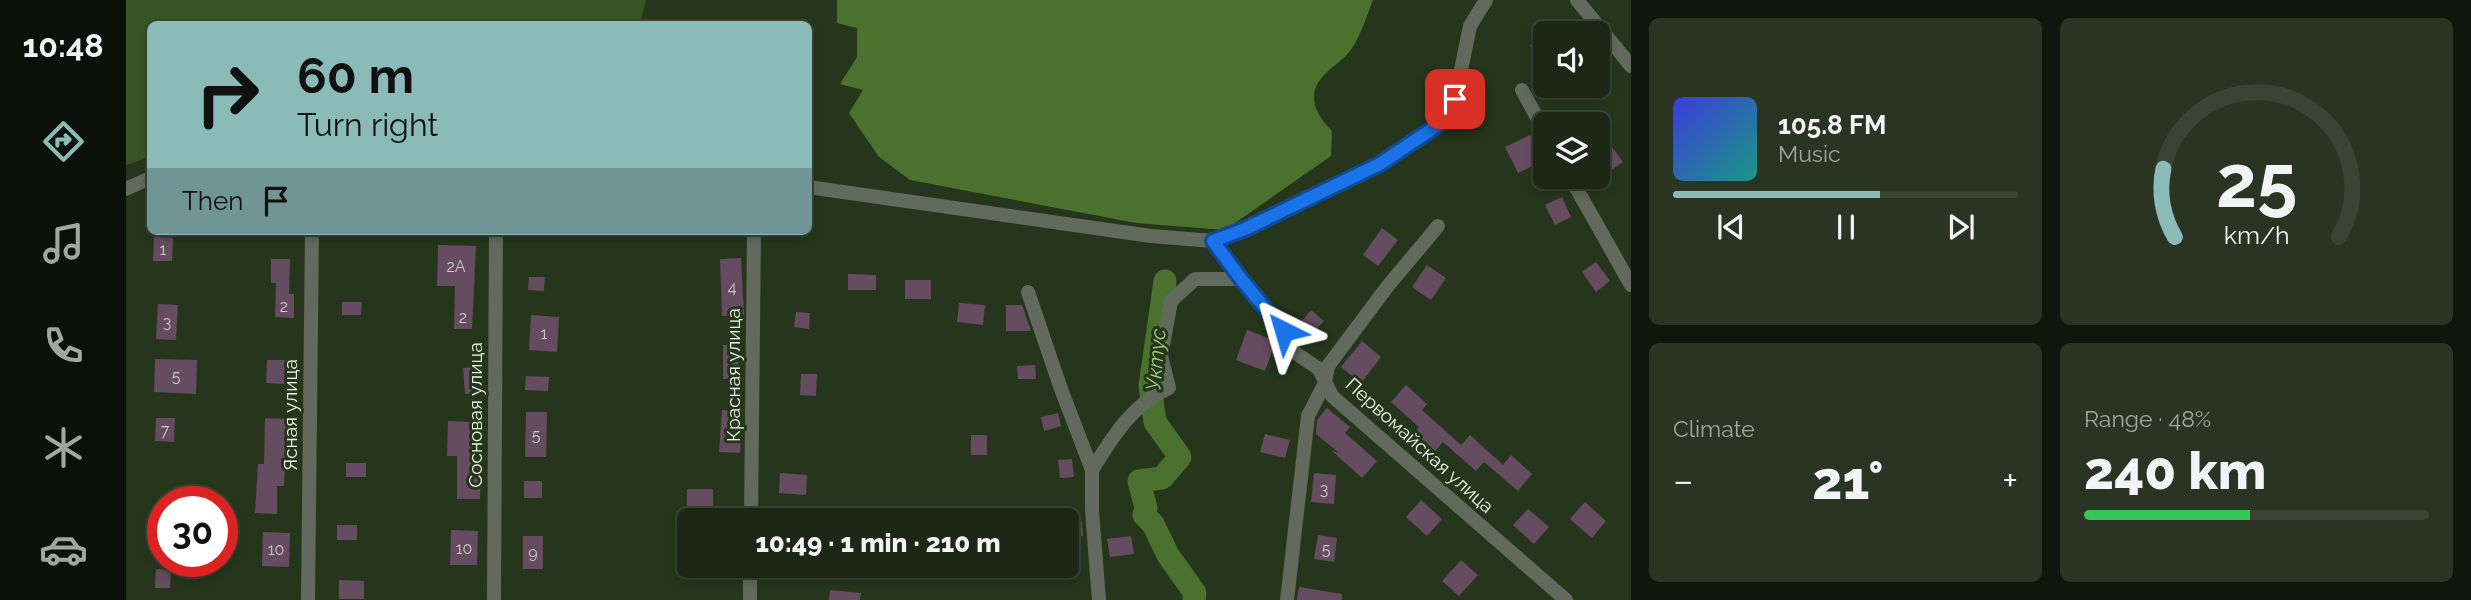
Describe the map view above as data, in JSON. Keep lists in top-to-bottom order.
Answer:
{
  "streets": {
    "street": [
      "Красная улица",
      "Ясная улица",
      "Сосновая улица",
      "Первомайская улица"
    ]
  },
  "water": ["Уктус"],
  "house_numbers": [
    "1",
    "2А",
    "4",
    "2",
    "2",
    "3",
    "1",
    "5",
    "7",
    "5",
    "3",
    "10",
    "10",
    "5",
    "9"
  ],
  "page": {
    "tabs": "10:48",
    "turn": ["60 m", "Turn right"],
    "song": ["105.8 FM", "Music"],
    "then": "Then",
    "tile": [
      "Climate",
      ["Range · 48%", "240 km"]
    ],
    "heat": ["−", "21°", "+"],
    "limit": "30",
    "trip": "10:49 · 1 min · 210 m",
    "gauge": ["25", "km/h"]
  }
}
